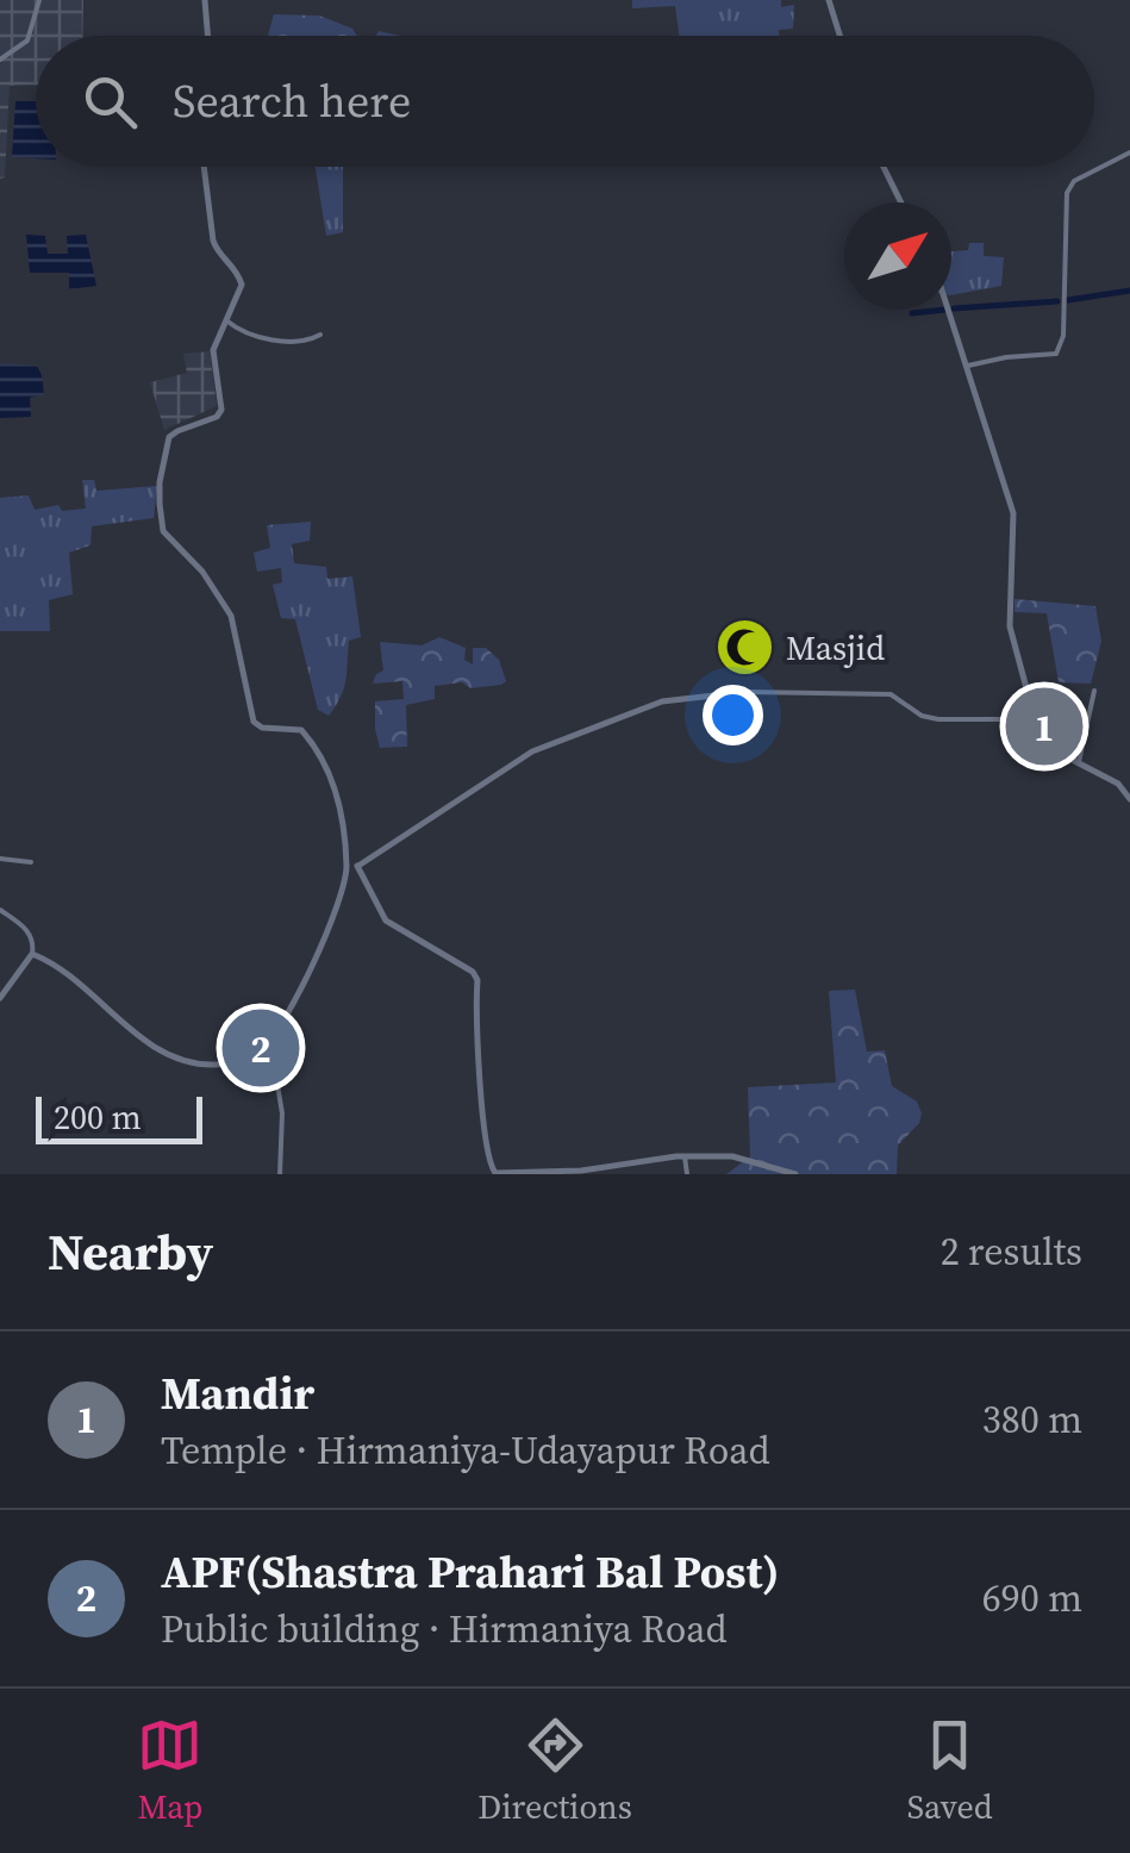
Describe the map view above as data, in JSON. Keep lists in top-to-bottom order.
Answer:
{
  "places": {
    "mosque": ["Masjid"]
  },
  "scale_bar": "200 m",
  "north": "top right",
  "page": {
    "search": "Search here",
    "pins": ["1", "2"],
    "scale": "200 m",
    "heading": ["Nearby", "2 results"],
    "list": [
      {
        "mark": "1",
        "name": "Mandir",
        "note": "Temple · Hirmaniya-Udayapur Road",
        "value": "380 m"
      },
      {
        "mark": "2",
        "name": "APF(Shastra Prahari Bal Post)",
        "note": "Public building · Hirmaniya Road",
        "value": "690 m"
      }
    ],
    "nav": ["Map", "Directions", "Saved"]
  }
}
